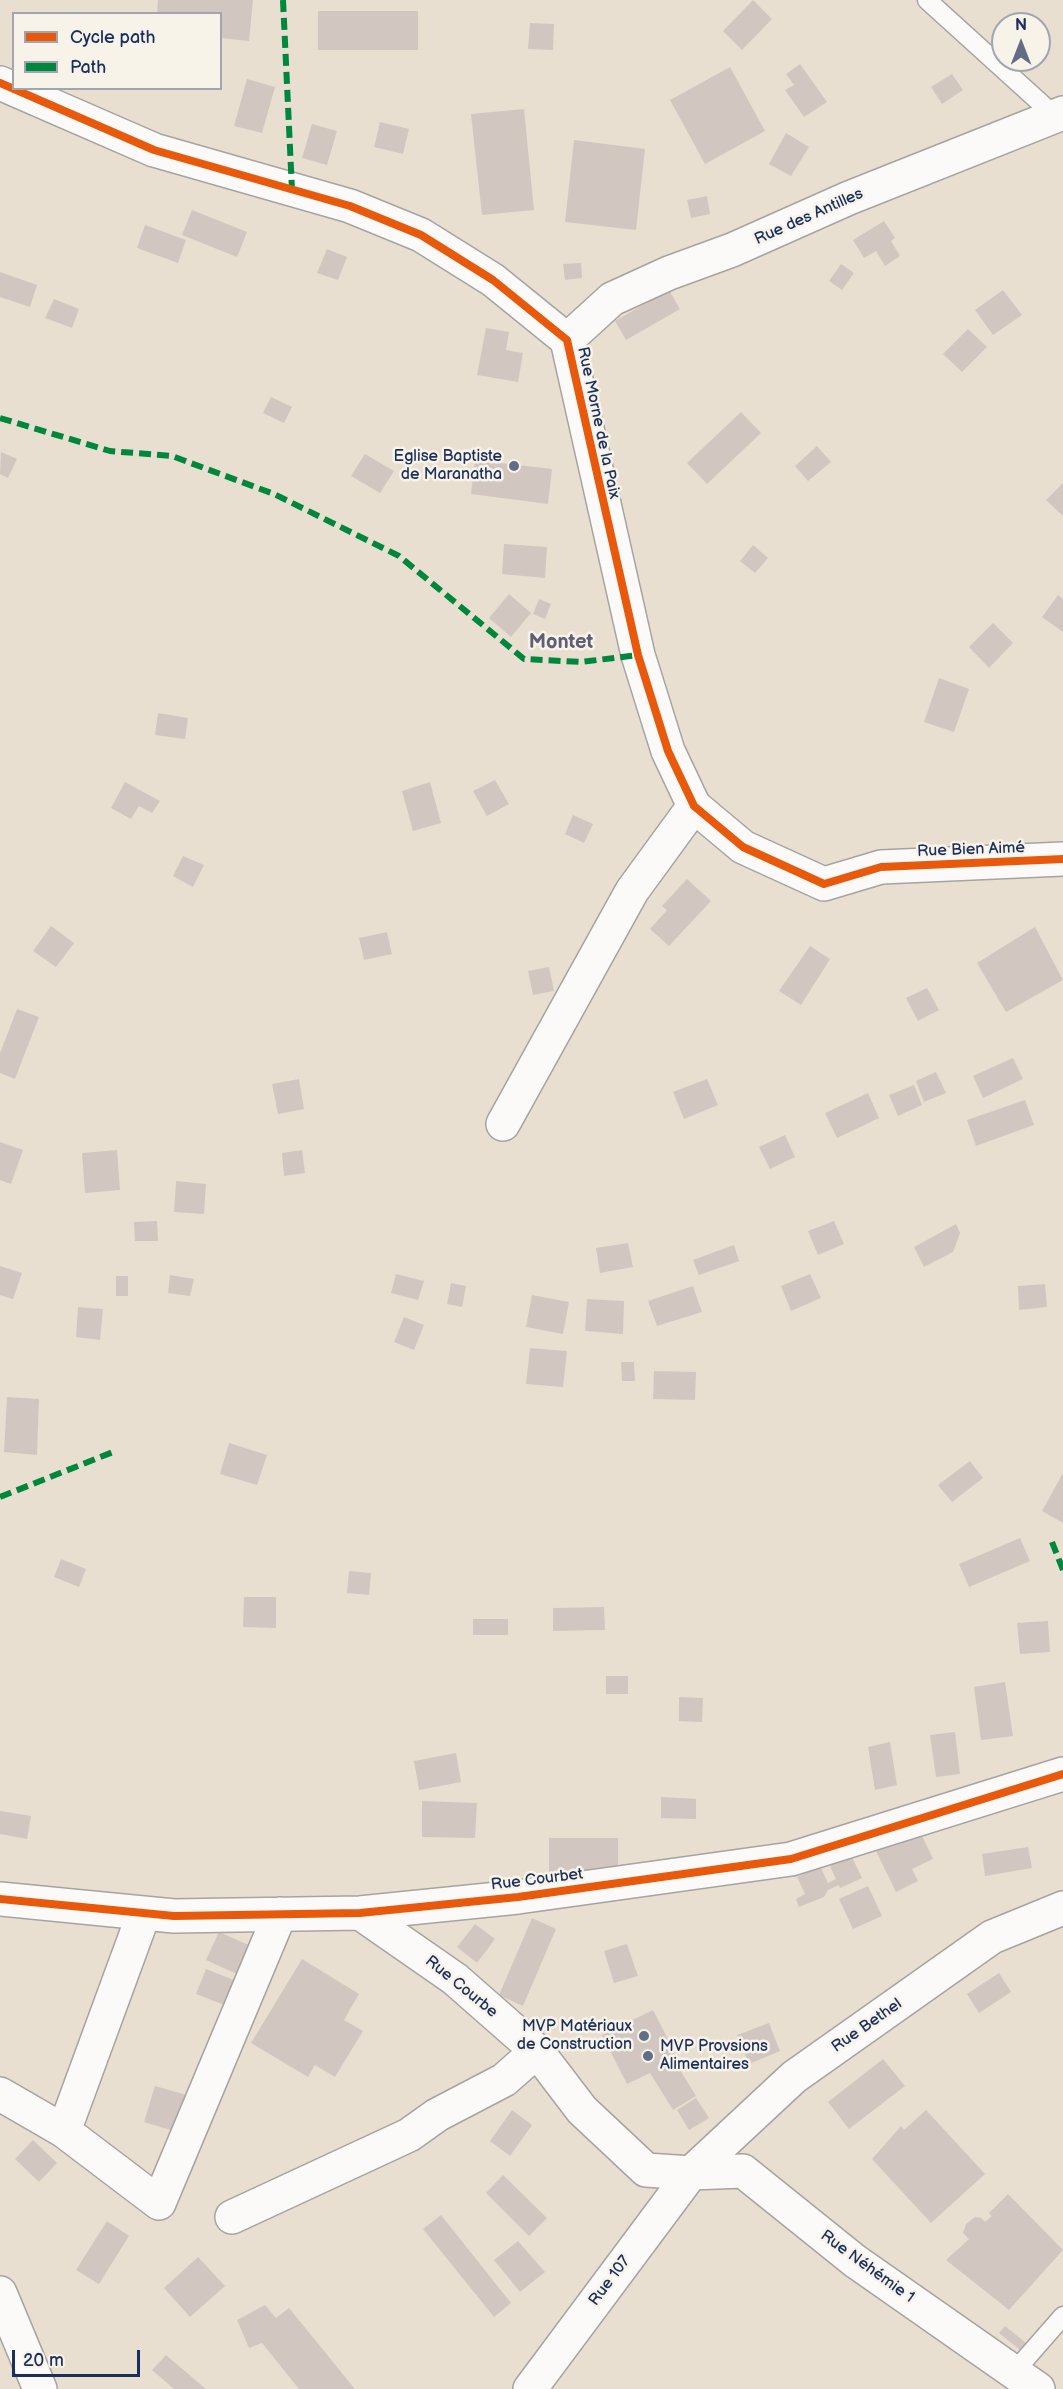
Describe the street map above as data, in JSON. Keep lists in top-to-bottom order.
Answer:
{
  "streets": {
    "street": [
      "Rue des Antilles",
      "Rue Morne de la Paix",
      "Rue Bien Aimé",
      "Rue Courbet",
      "Rue Courbe",
      "Rue Bethel",
      "Rue Néhémie 1",
      "Rue 107"
    ]
  },
  "crossings": [
    ["Rue des Antilles", "Rue Morne de la Paix"],
    ["Rue Morne de la Paix", "Rue Bien Aimé"],
    ["Rue Courbet", "Rue Courbe"],
    ["Rue Courbe", "Rue Bethel"],
    ["Rue Courbe", "Rue Néhémie 1"],
    ["Rue Courbe", "Rue 107"],
    ["Rue Bethel", "Rue Néhémie 1"],
    ["Rue Bethel", "Rue 107"],
    ["Rue Néhémie 1", "Rue 107"]
  ],
  "districts": ["Montet"],
  "places": ["Eglise Baptiste de Maranatha", "MVP Matériaux de Construction", "MVP Provsions Alimentaires"],
  "legend": ["Cycle path", "Path"],
  "scale_bar": "20 m",
  "north": "top"
}
